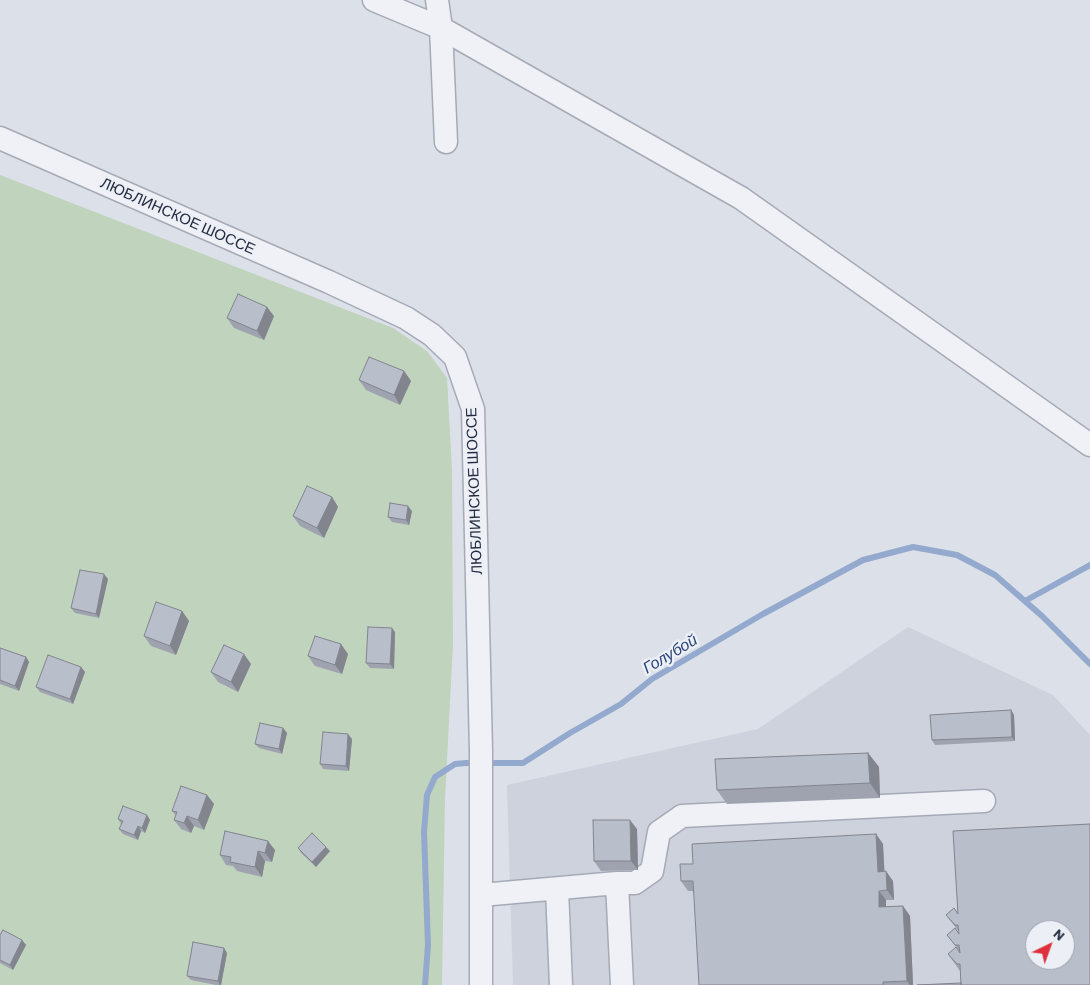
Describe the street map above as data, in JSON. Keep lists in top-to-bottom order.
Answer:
{
  "streets": {
    "street": ["ЛЮБЛИНСКОЕ ШОССЕ"]
  },
  "water": ["Голубой"],
  "north": "top right"
}
